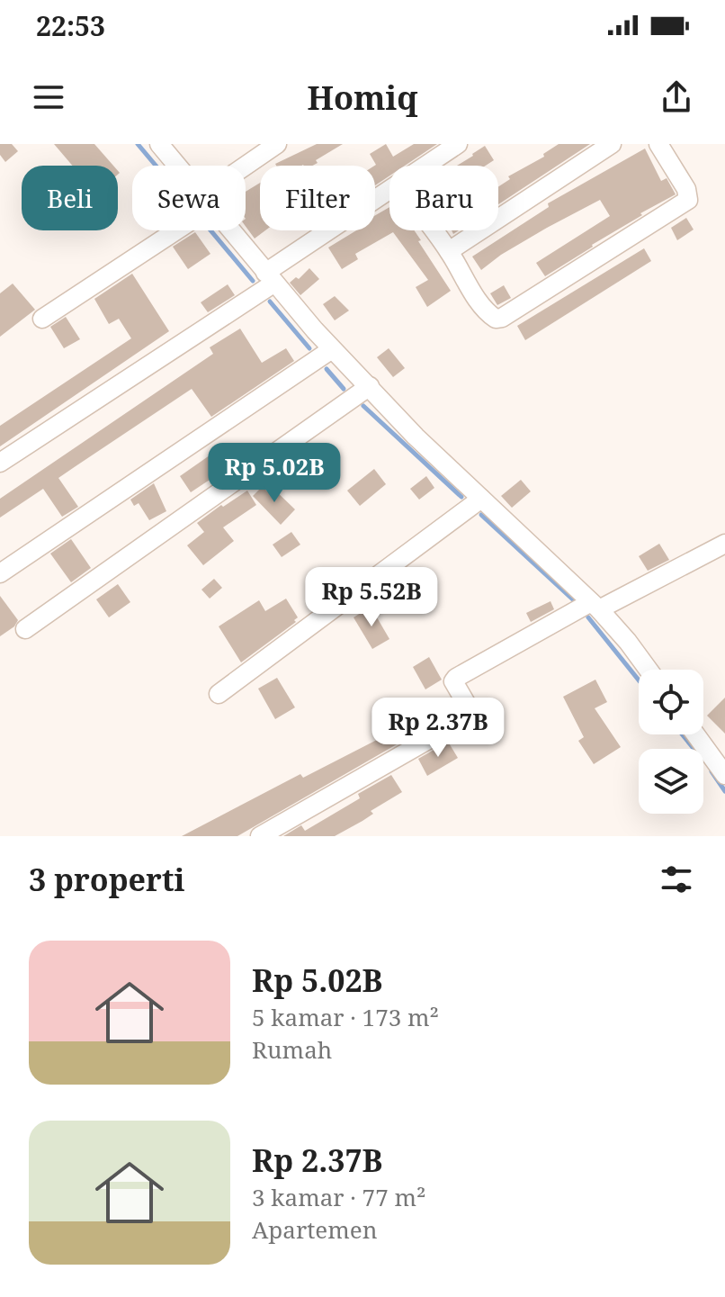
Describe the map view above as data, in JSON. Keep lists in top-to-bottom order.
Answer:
{
  "page": {
    "status": "22:53",
    "header": "Homiq",
    "chip": [
      "Beli",
      "Sewa",
      "Filter",
      "Baru"
    ],
    "price": ["Rp 5.02B", "Rp 5.52B", "Rp 2.37B"],
    "heading": "3 properti",
    "list": [
      {
        "name": "Rp 5.02B",
        "note": "5 kamar · 173 m² · Rumah"
      },
      {
        "name": "Rp 2.37B",
        "note": "3 kamar · 77 m² · Apartemen"
      }
    ]
  }
}
